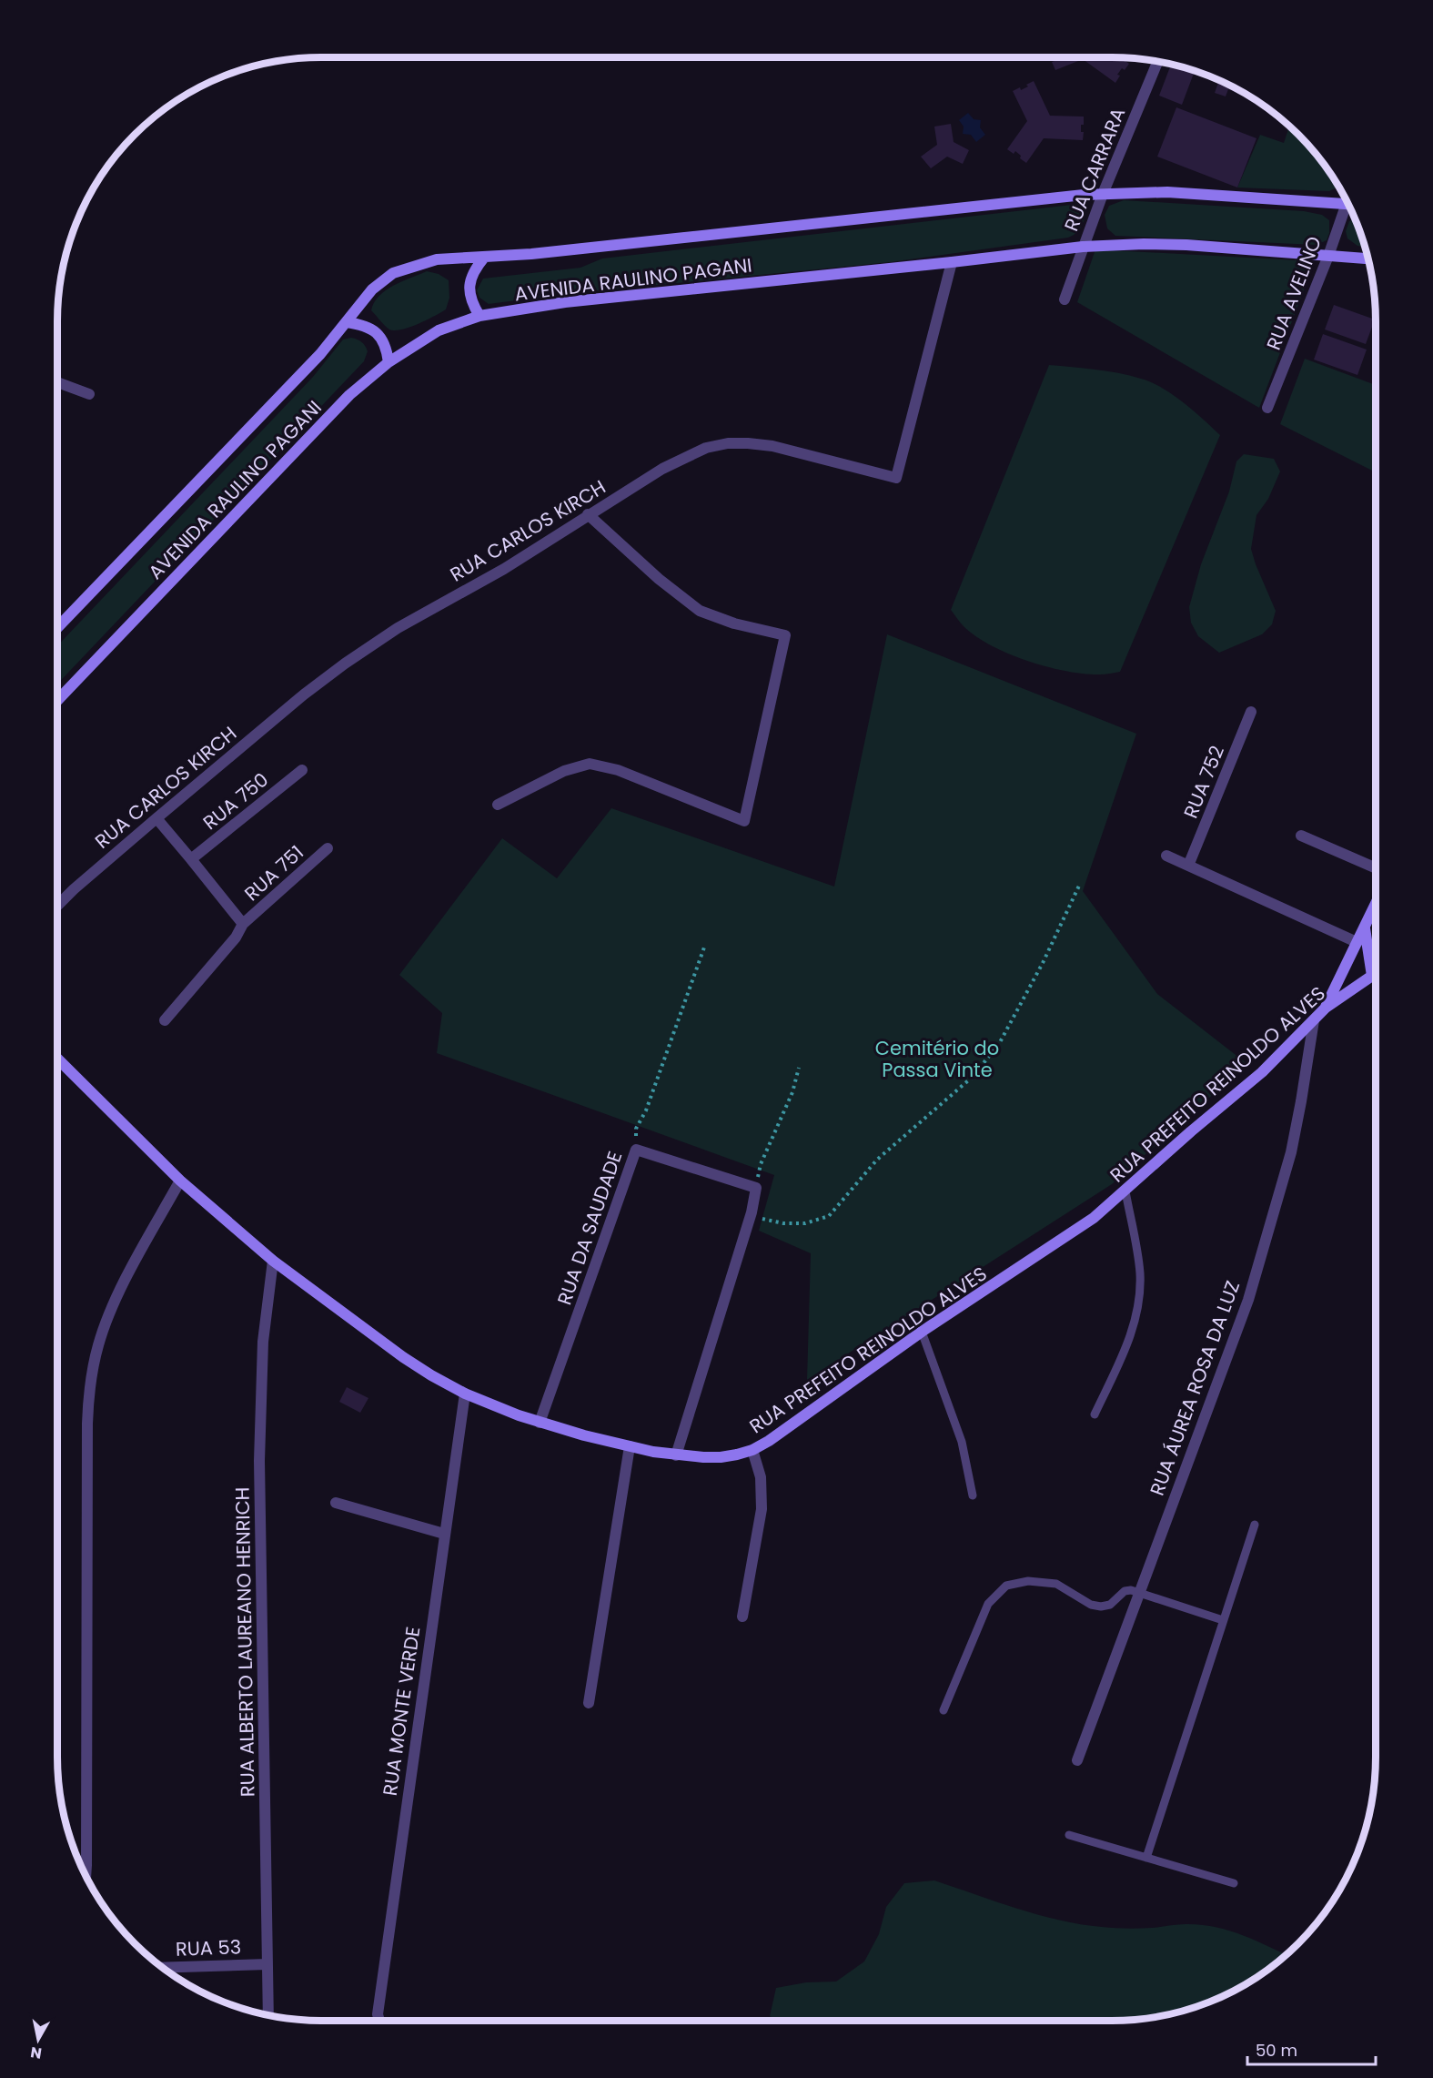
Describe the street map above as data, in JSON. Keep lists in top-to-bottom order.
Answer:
{
  "streets": {
    "main road": ["AVENIDA RAULINO PAGANI", "RUA PREFEITO REINOLDO ALVES"],
    "street": [
      "RUA CARRARA",
      "RUA AVELINO",
      "RUA CARLOS KIRCH",
      "RUA 752",
      "RUA 750",
      "RUA 751",
      "RUA DA SAUDADE",
      "RUA ÁUREA ROSA DA LUZ",
      "RUA ALBERTO LAUREANO HENRICH",
      "RUA MONTE VERDE",
      "RUA 53"
    ]
  },
  "crossings": [
    ["RUA CARRARA", "AVENIDA RAULINO PAGANI"],
    ["AVENIDA RAULINO PAGANI", "RUA AVELINO"],
    ["AVENIDA RAULINO PAGANI", "RUA CARLOS KIRCH"],
    ["RUA PREFEITO REINOLDO ALVES", "RUA DA SAUDADE"],
    ["RUA PREFEITO REINOLDO ALVES", "RUA ÁUREA ROSA DA LUZ"],
    ["RUA PREFEITO REINOLDO ALVES", "RUA ALBERTO LAUREANO HENRICH"],
    ["RUA PREFEITO REINOLDO ALVES", "RUA MONTE VERDE"],
    ["RUA ALBERTO LAUREANO HENRICH", "RUA 53"]
  ],
  "parks": ["Cemitério do Passa Vinte"],
  "scale_bar": "50 m",
  "north": "bottom"
}
